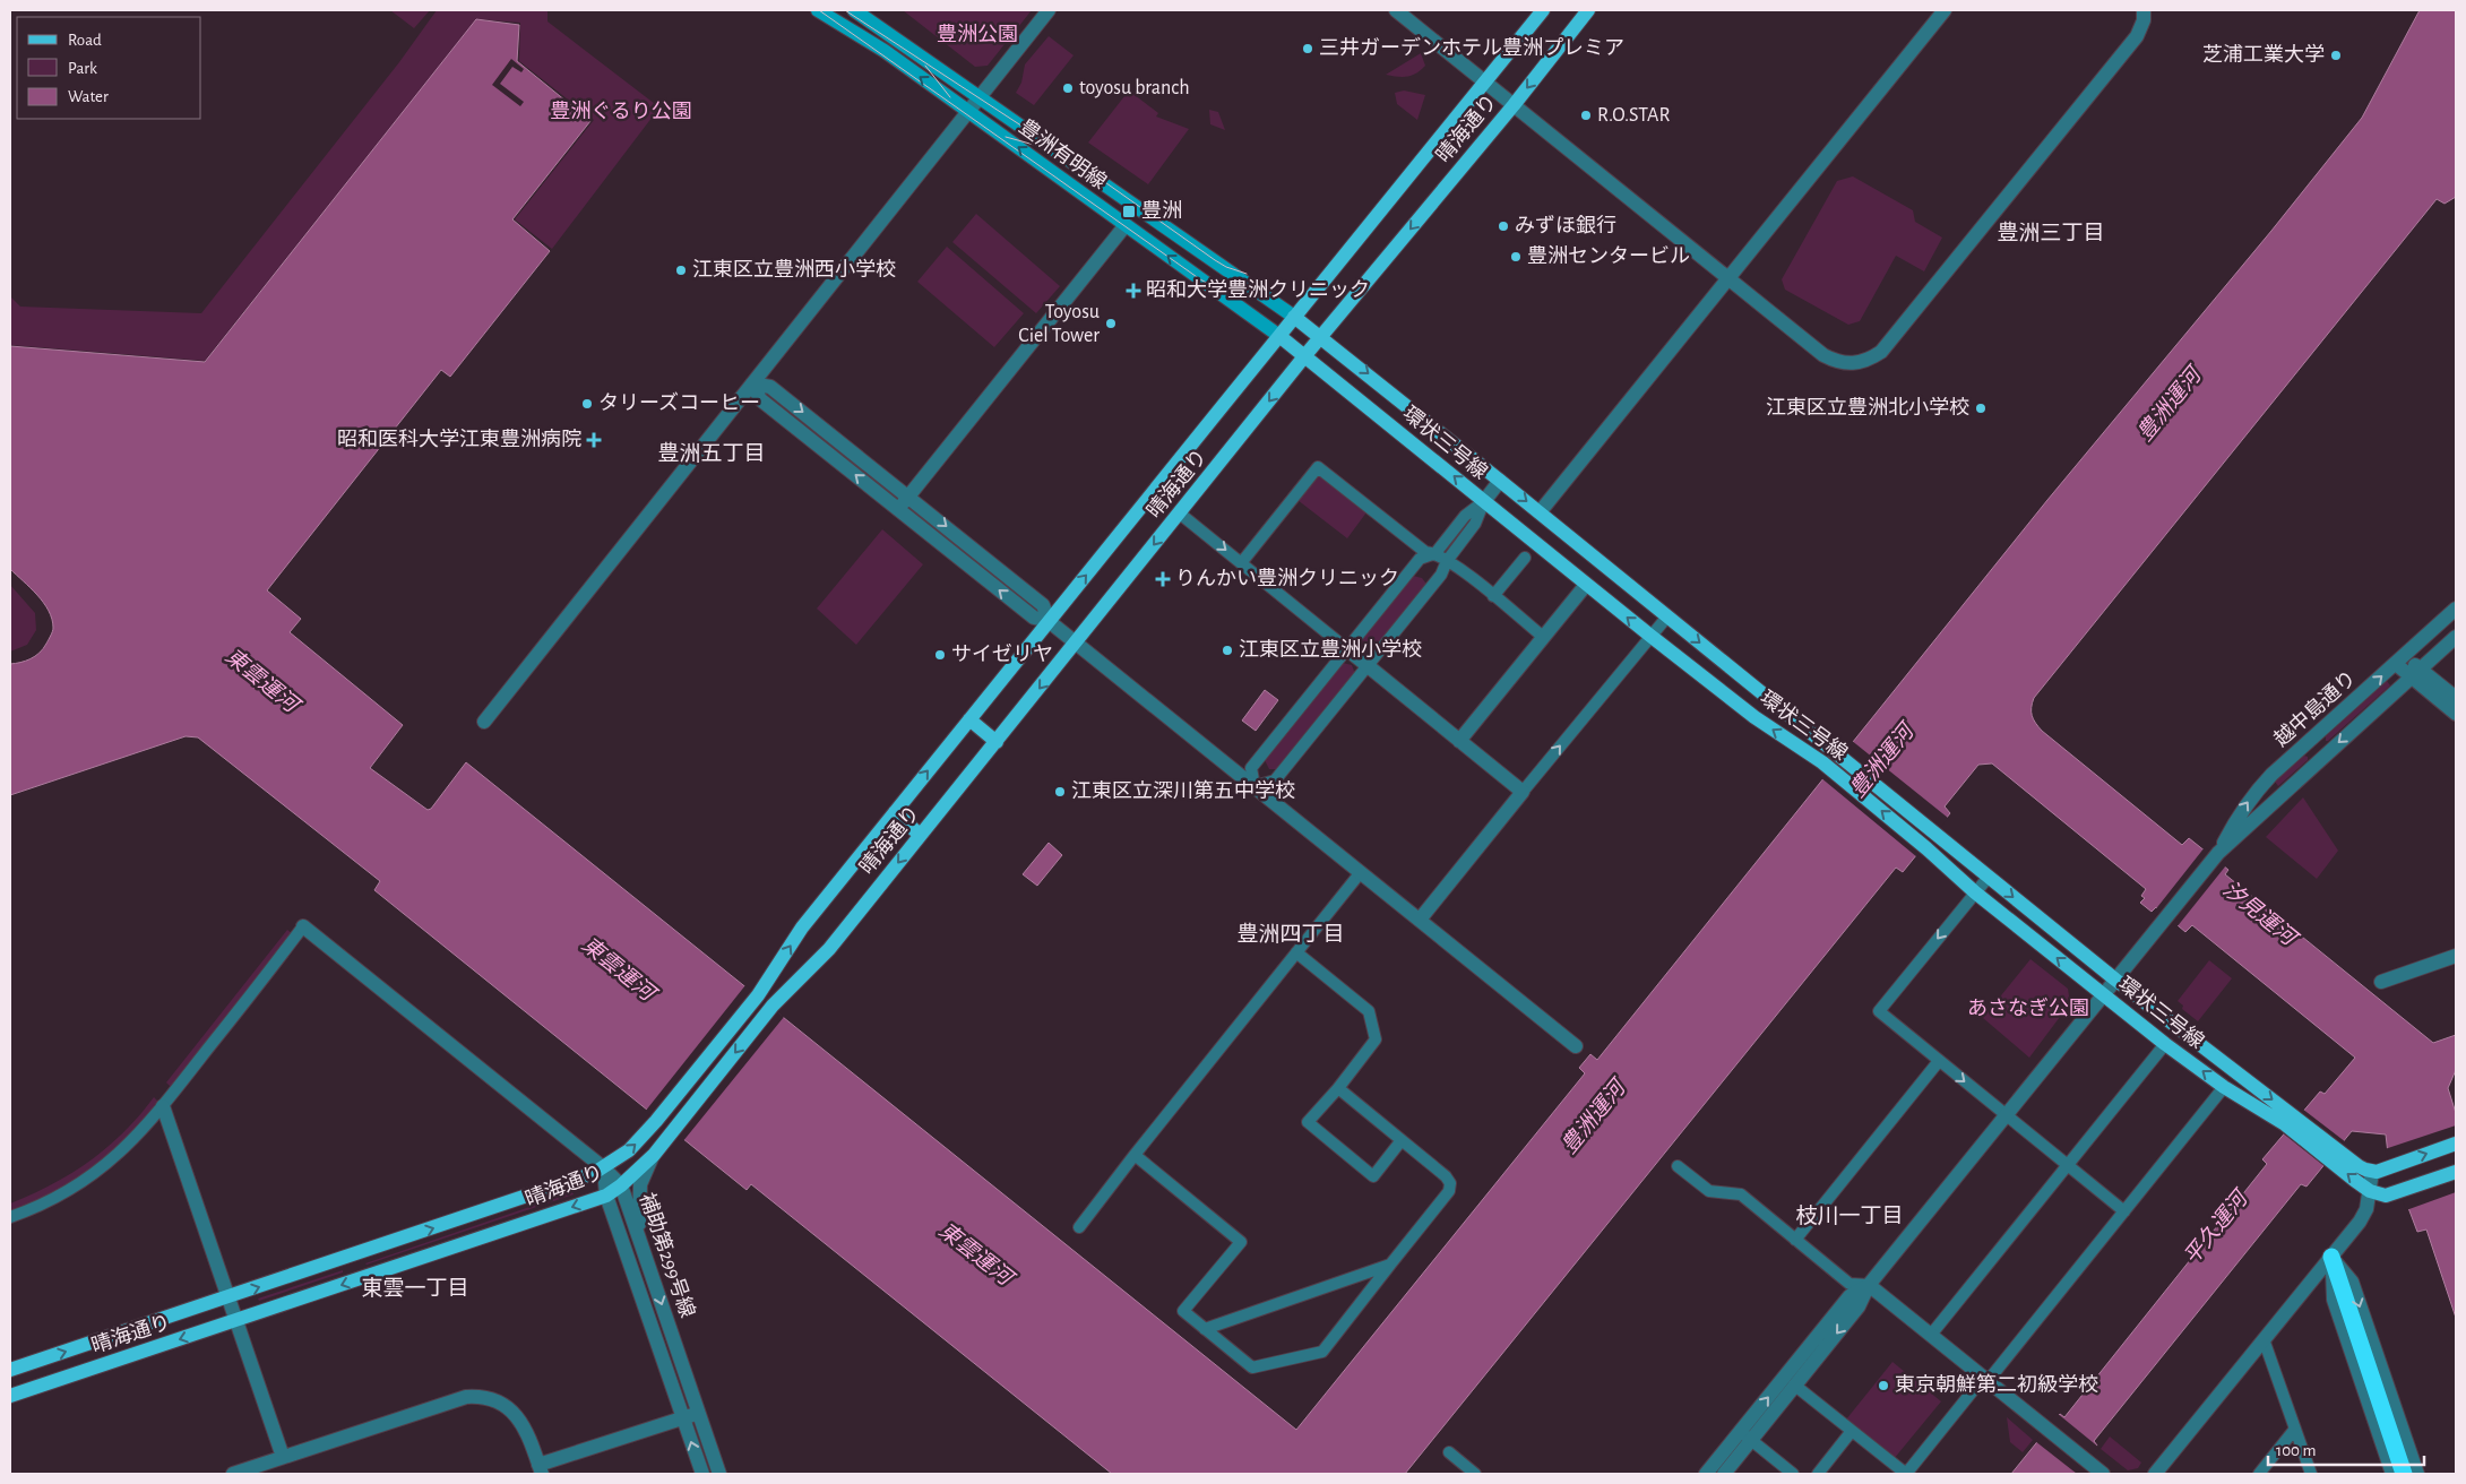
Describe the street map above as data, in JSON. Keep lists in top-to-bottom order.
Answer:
{
  "streets": {
    "main road": ["晴海通り", "豊洲有明線", "環状三号線"],
    "street": ["越中島通り", "補助第299号線"]
  },
  "crossings": [
    ["晴海通り", "豊洲有明線"],
    ["晴海通り", "環状三号線"],
    ["晴海通り", "補助第299号線"],
    ["豊洲有明線", "環状三号線"],
    ["環状三号線", "越中島通り"]
  ],
  "districts": [
    "豊洲三丁目",
    "豊洲五丁目",
    "豊洲四丁目",
    "枝川一丁目",
    "東雲一丁目"
  ],
  "water": [
    "豊洲運河",
    "東雲運河",
    "汐見運河",
    "平久運河"
  ],
  "parks": ["豊洲公園", "豊洲ぐるり公園", "あさなぎ公園"],
  "places": {
    "other": [
      "三井ガーデンホテル豊洲プレミア",
      "芝浦工業大学",
      "toyosu branch",
      "R.O.STAR",
      "みずほ銀行",
      "豊洲センタービル",
      "江東区立豊洲西小学校",
      "Toyosu Ciel Tower",
      "タリーズコーヒー",
      "江東区立豊洲北小学校",
      "江東区立豊洲小学校",
      "サイゼリヤ",
      "江東区立深川第五中学校",
      "東京朝鮮第二初級学校"
    ],
    "transit": ["豊洲"],
    "health": ["昭和大学豊洲クリニック", "昭和医科大学江東豊洲病院", "りんかい豊洲クリニック"]
  },
  "legend": ["Road", "Park", "Water"],
  "scale_bar": "100 m"
}
